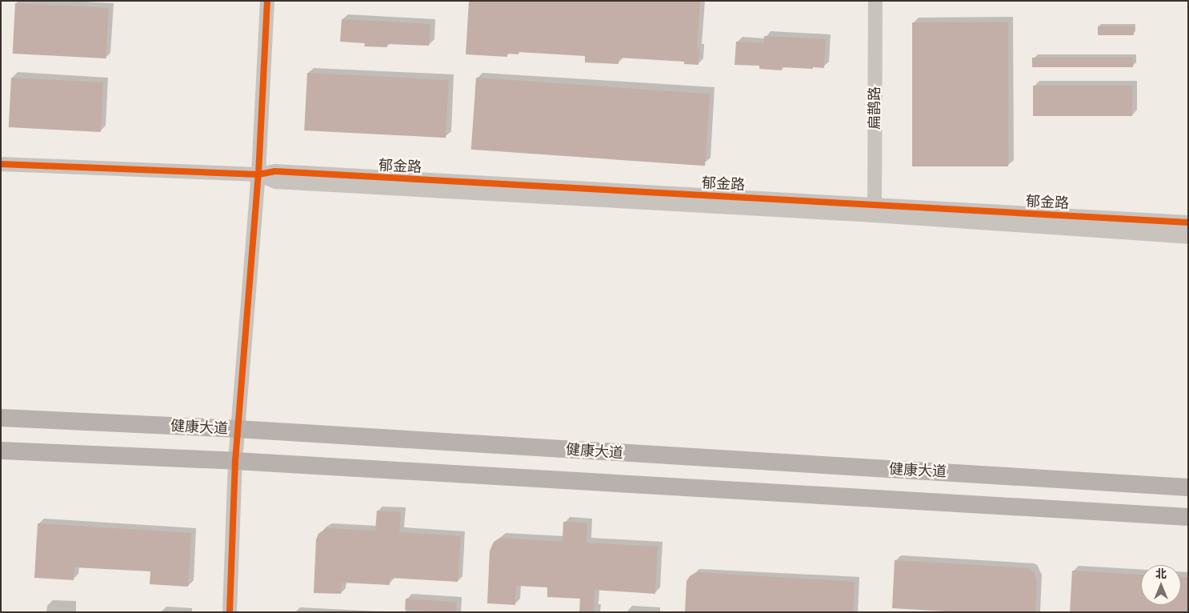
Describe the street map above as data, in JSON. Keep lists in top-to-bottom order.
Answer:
{
  "streets": {
    "main road": ["健康大道"],
    "street": ["扁鹊路", "郁金路"]
  },
  "crossings": [
    ["扁鹊路", "郁金路"]
  ],
  "north": "top"
}
